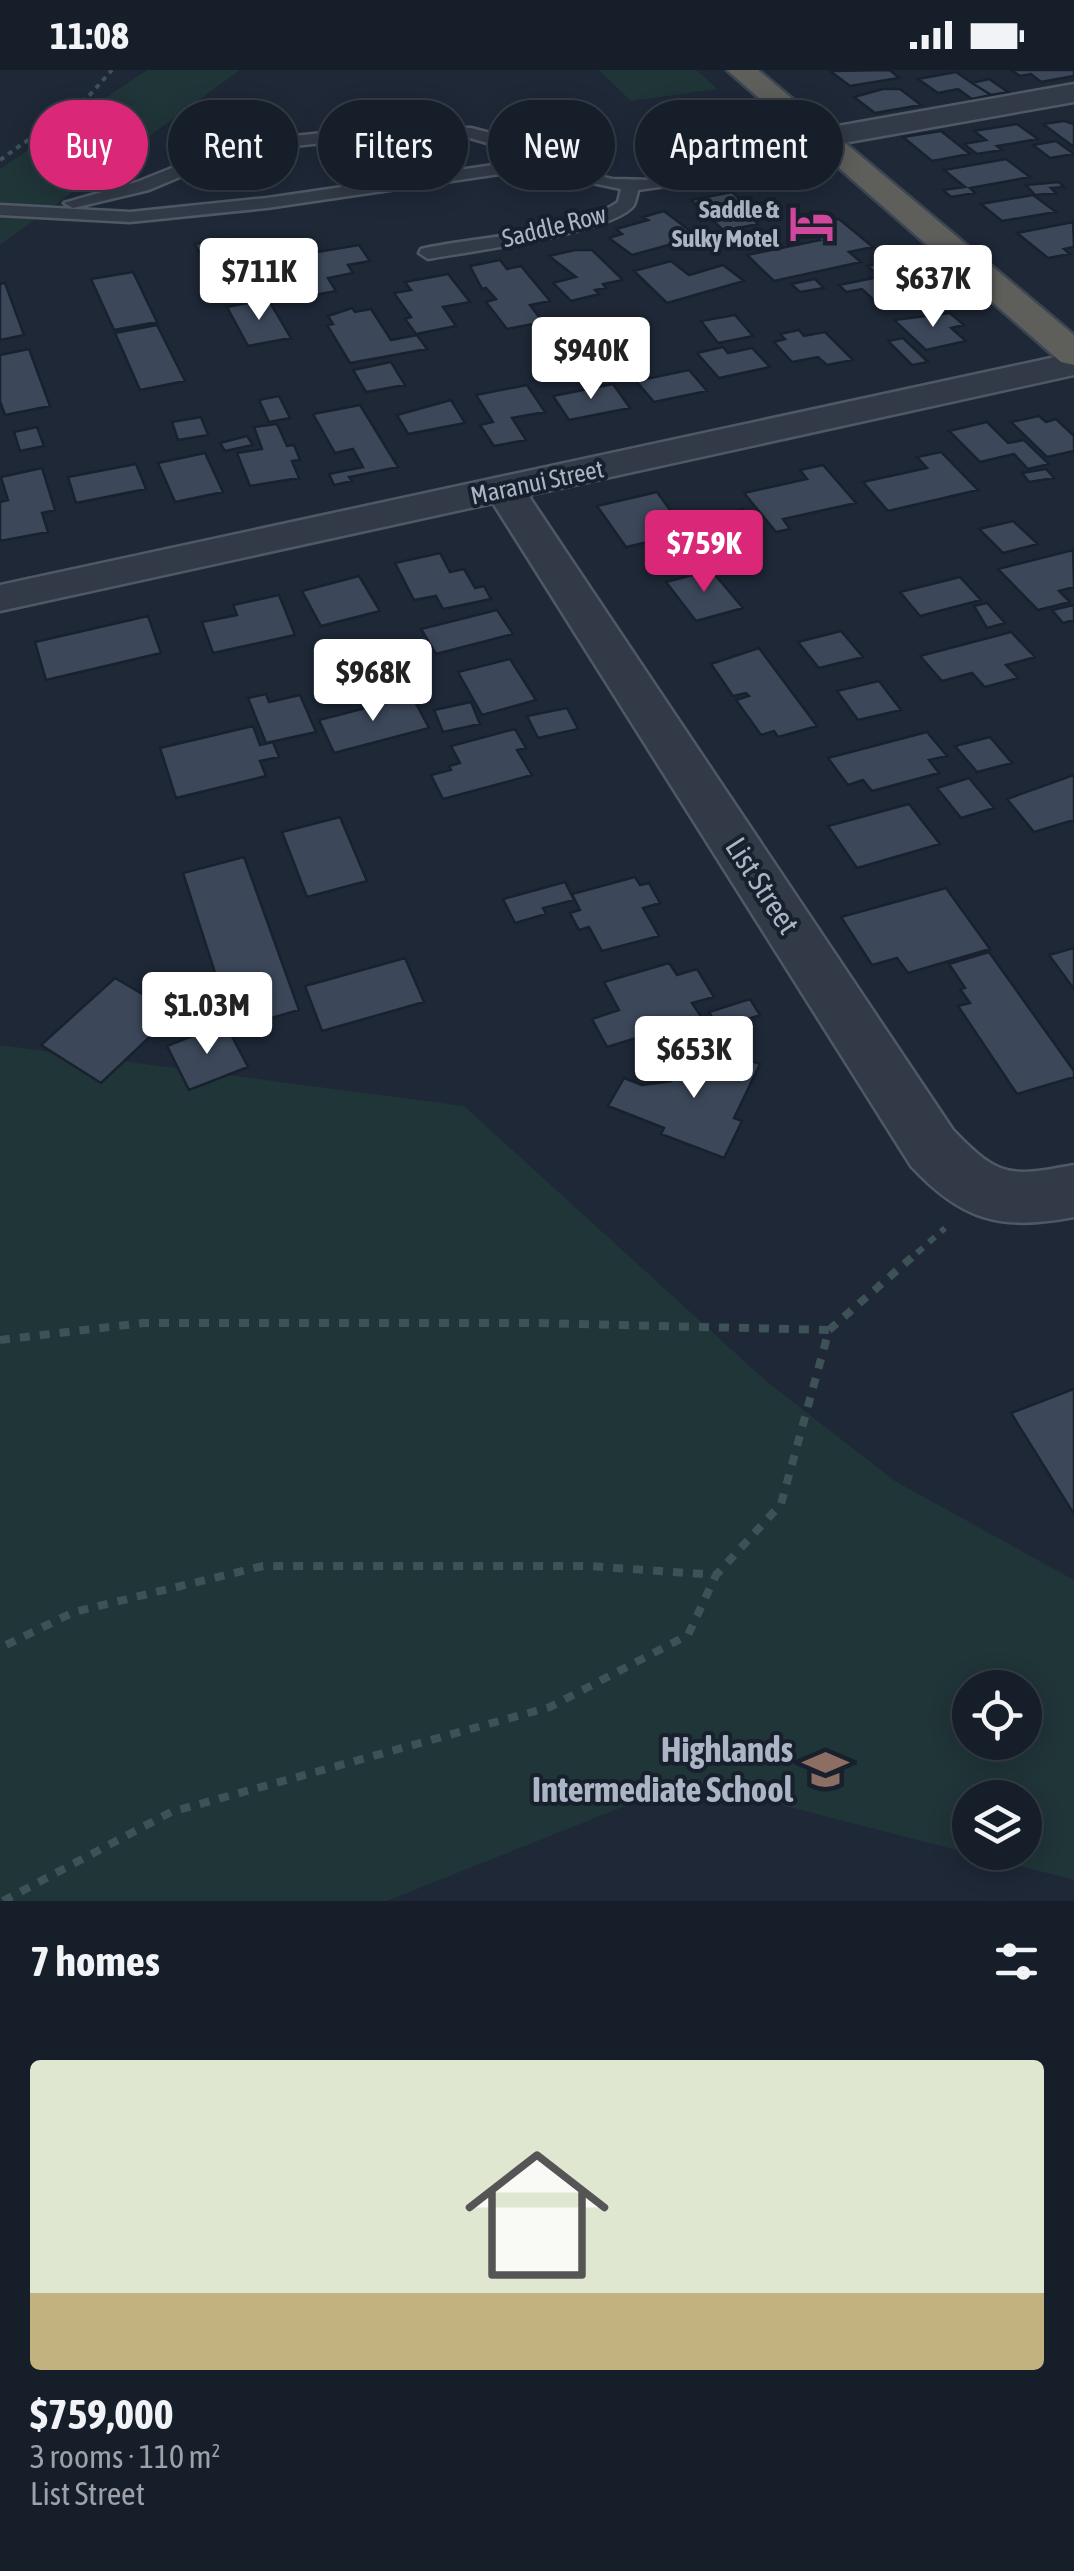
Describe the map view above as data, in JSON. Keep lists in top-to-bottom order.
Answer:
{
  "streets": {
    "street": ["Maranui Street", "List Street"],
    "lane": ["Saddle Row"]
  },
  "crossings": [
    ["Maranui Street", "List Street"]
  ],
  "places": {
    "hotel": ["Saddle & Sulky Motel"],
    "school or university": ["Highlands Intermediate School"]
  },
  "page": {
    "status": "11:08",
    "chip": [
      "Buy",
      "Rent",
      "Filters",
      "New",
      "Apartment"
    ],
    "price": [
      "$711K",
      "$637K",
      "$940K",
      "$759K",
      "$968K",
      "$1.03M",
      "$653K"
    ],
    "heading": "7 homes",
    "list": [
      {
        "name": "$759,000",
        "note": "3 rooms · 110 m² · List Street"
      }
    ]
  }
}
